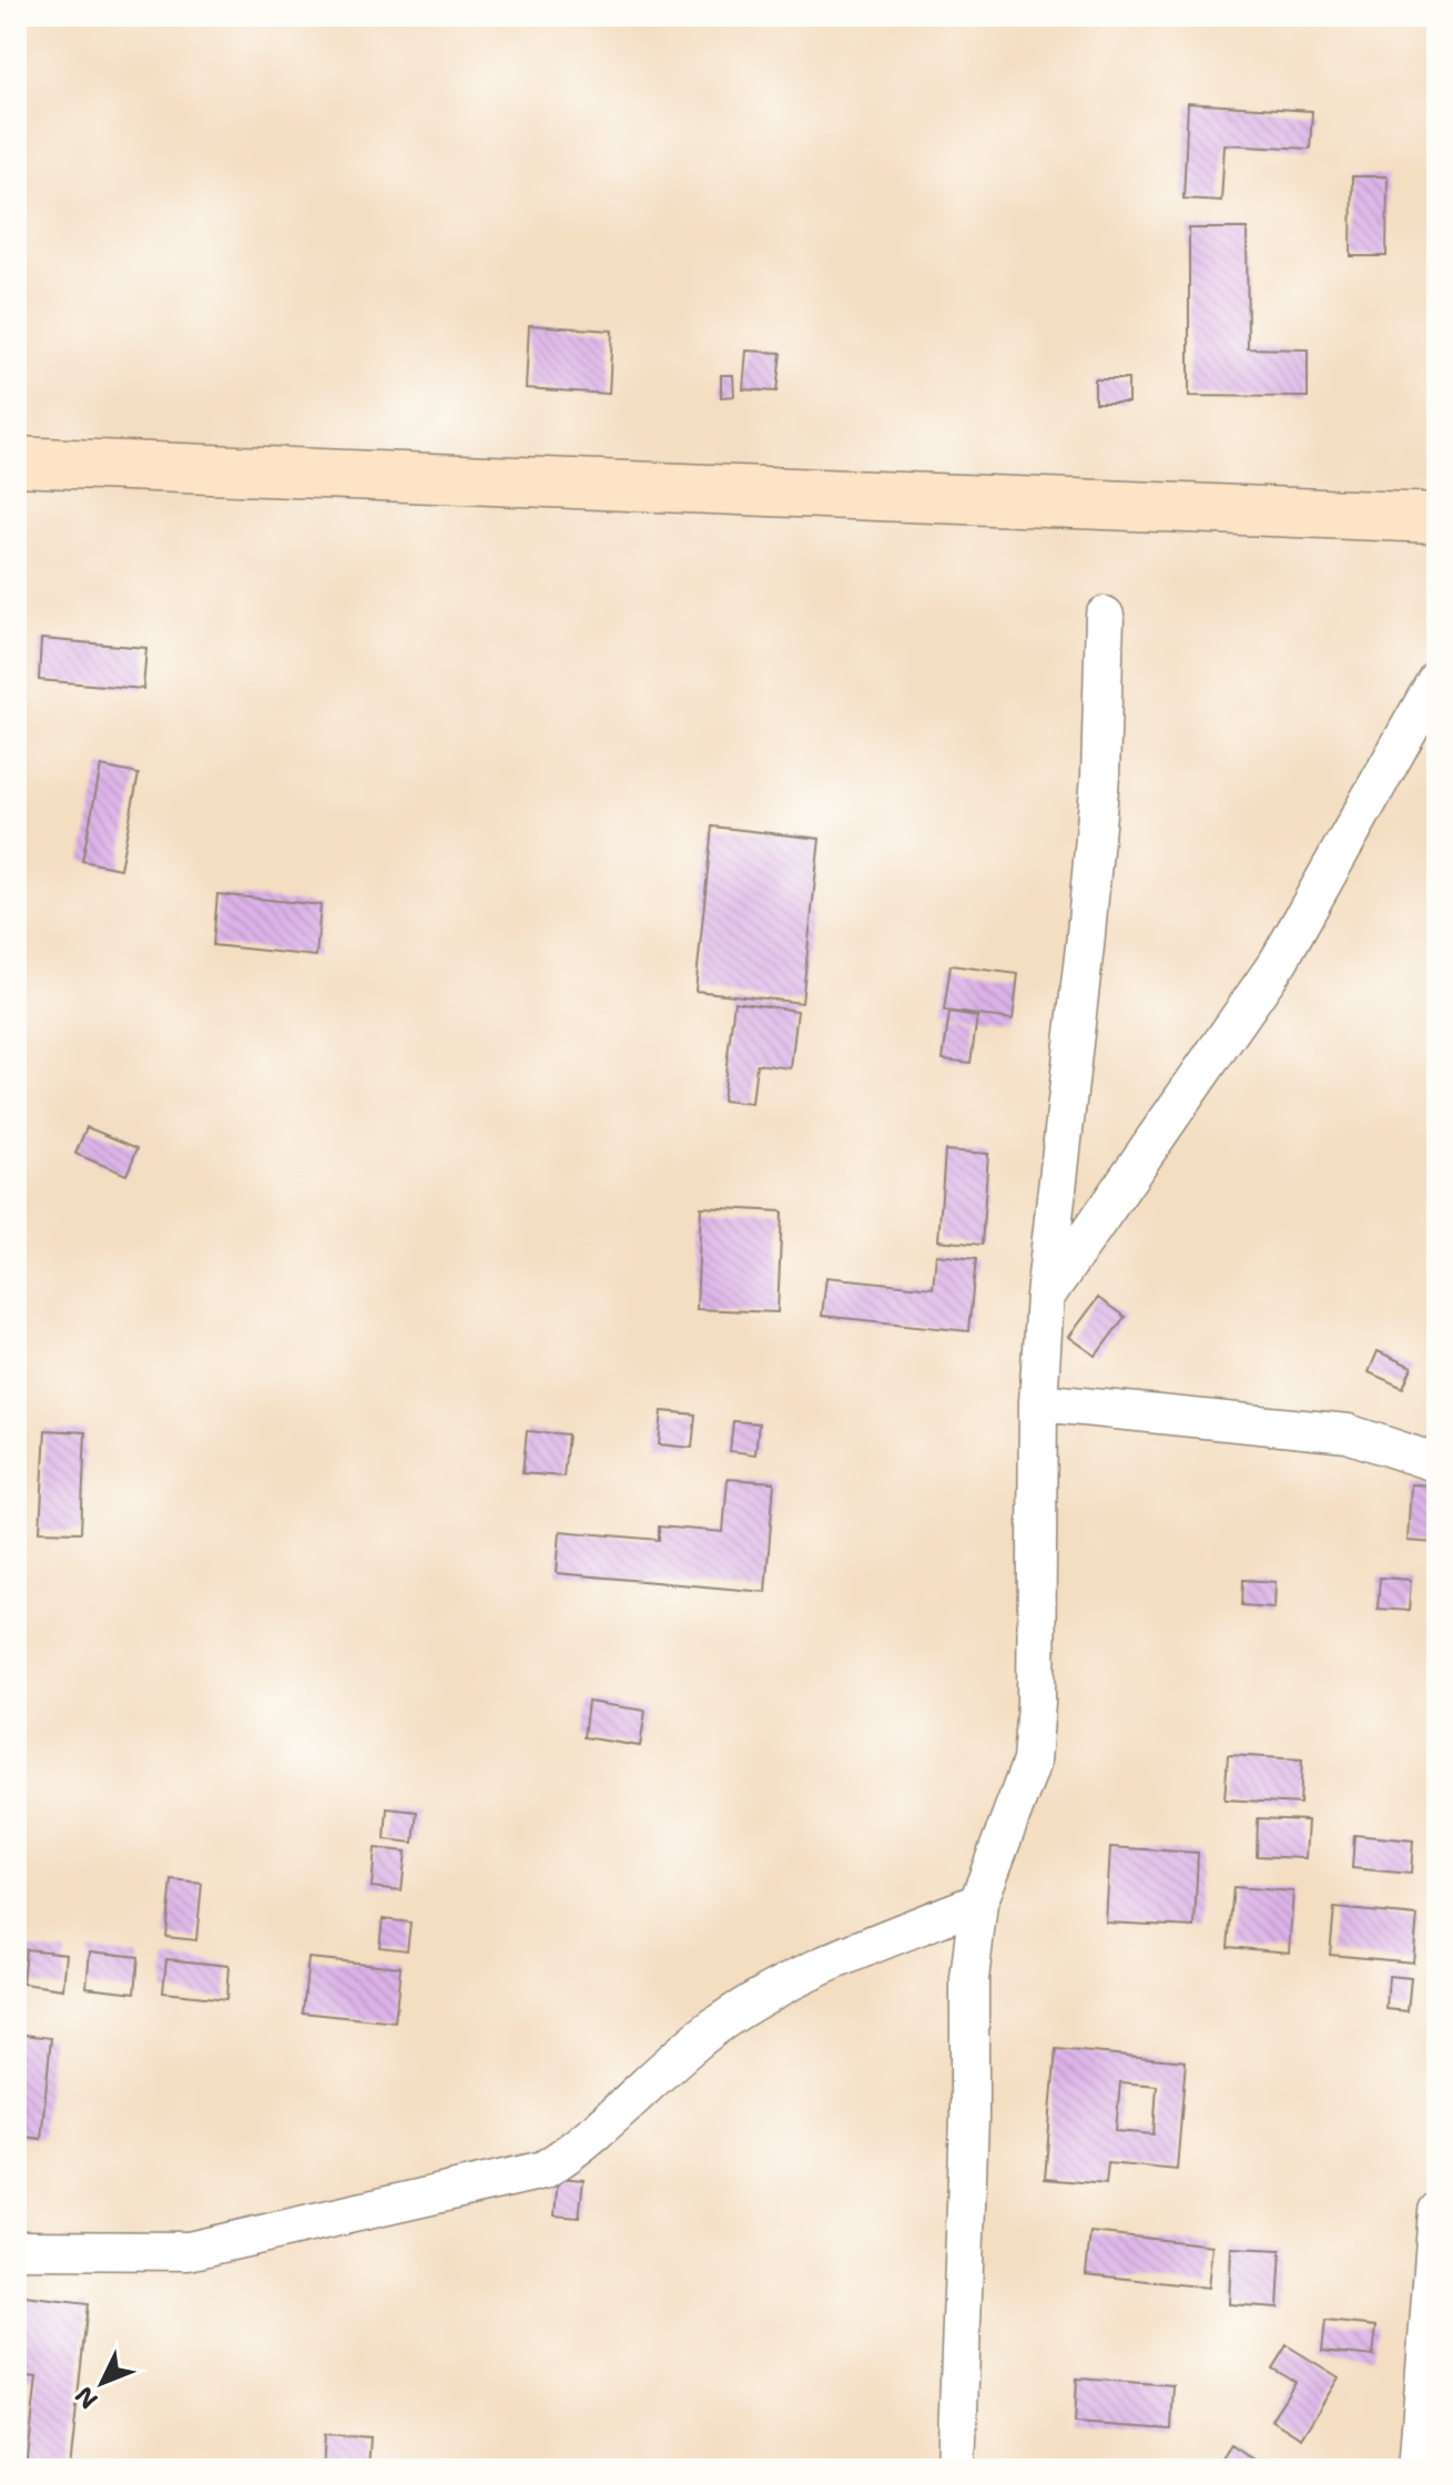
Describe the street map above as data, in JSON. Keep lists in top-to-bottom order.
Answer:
{
  "north": "bottom left"
}
